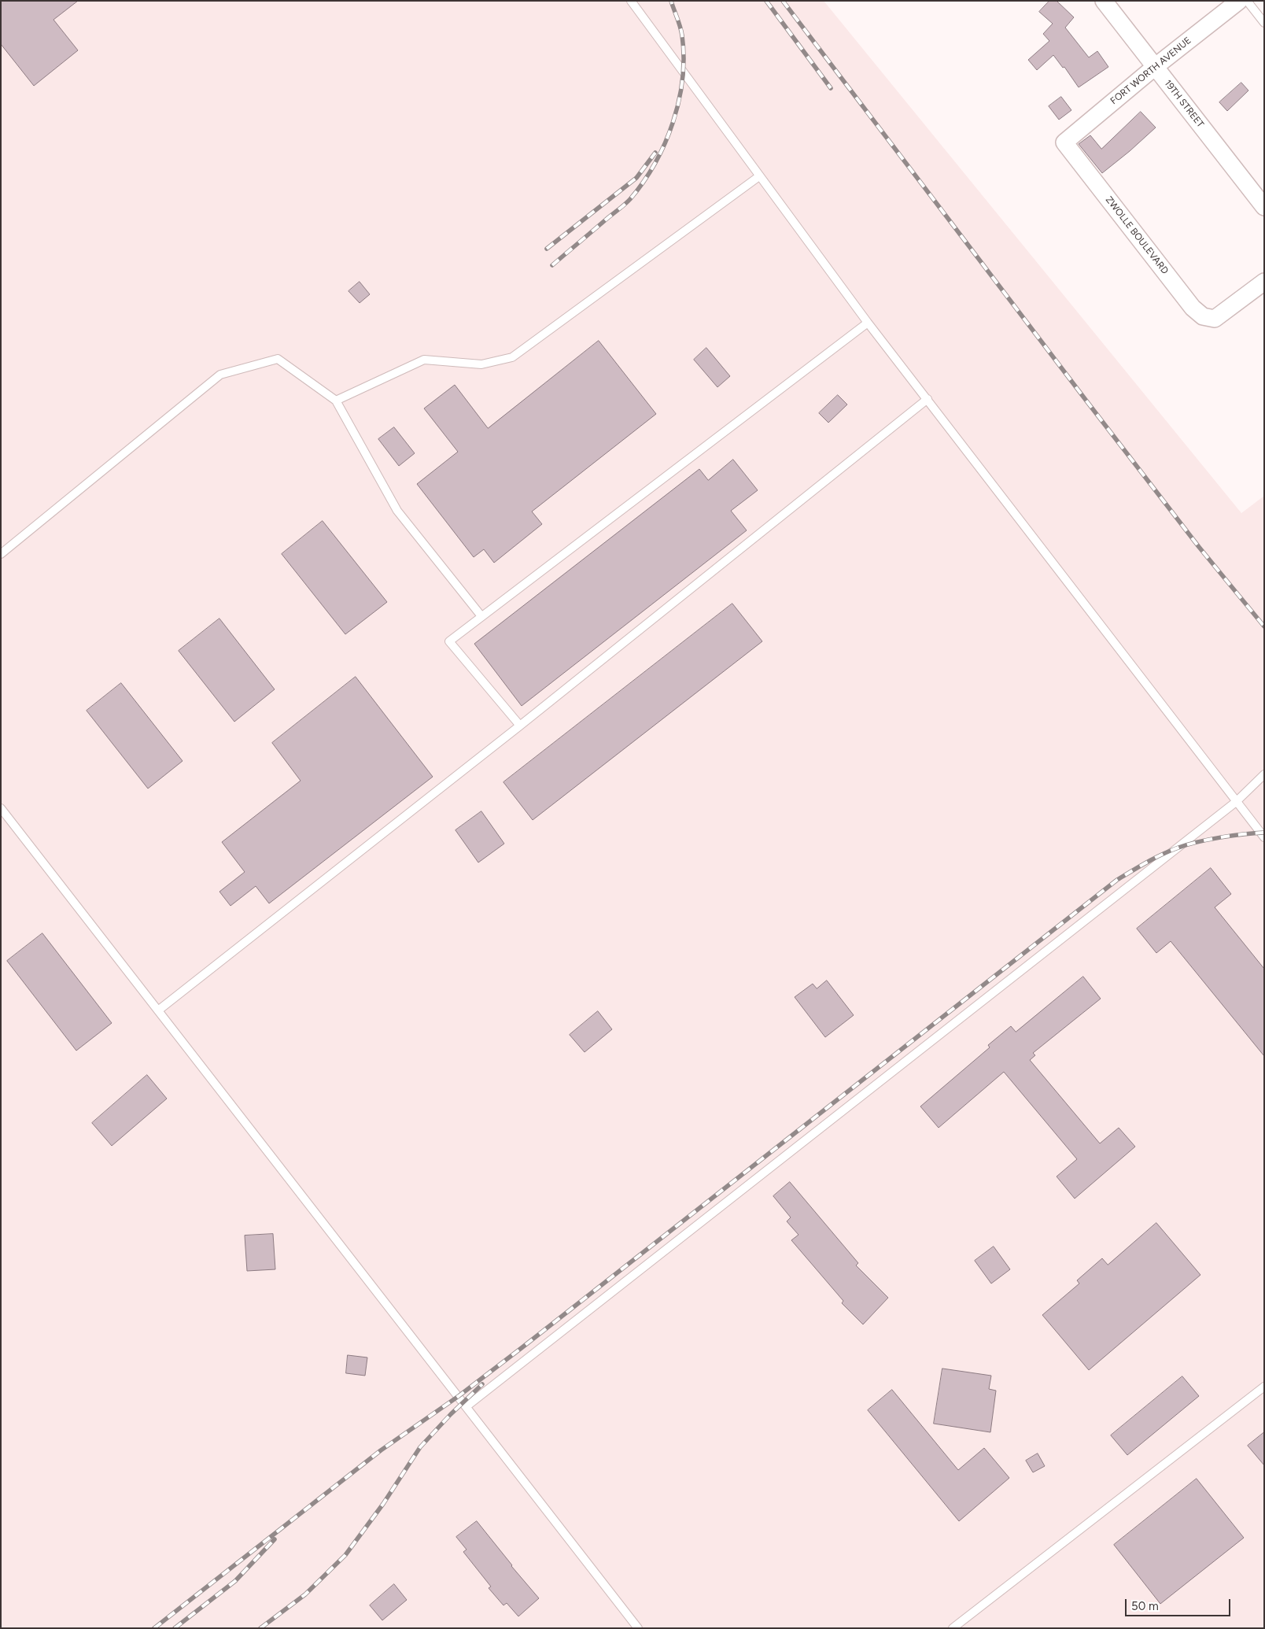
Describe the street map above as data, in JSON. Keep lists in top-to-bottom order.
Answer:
{
  "streets": {
    "street": ["FORT WORTH AVENUE", "19TH STREET", "ZWOLLE BOULEVARD"]
  },
  "crossings": [
    ["FORT WORTH AVENUE", "19TH STREET"],
    ["FORT WORTH AVENUE", "ZWOLLE BOULEVARD"]
  ],
  "scale_bar": "50 m"
}
